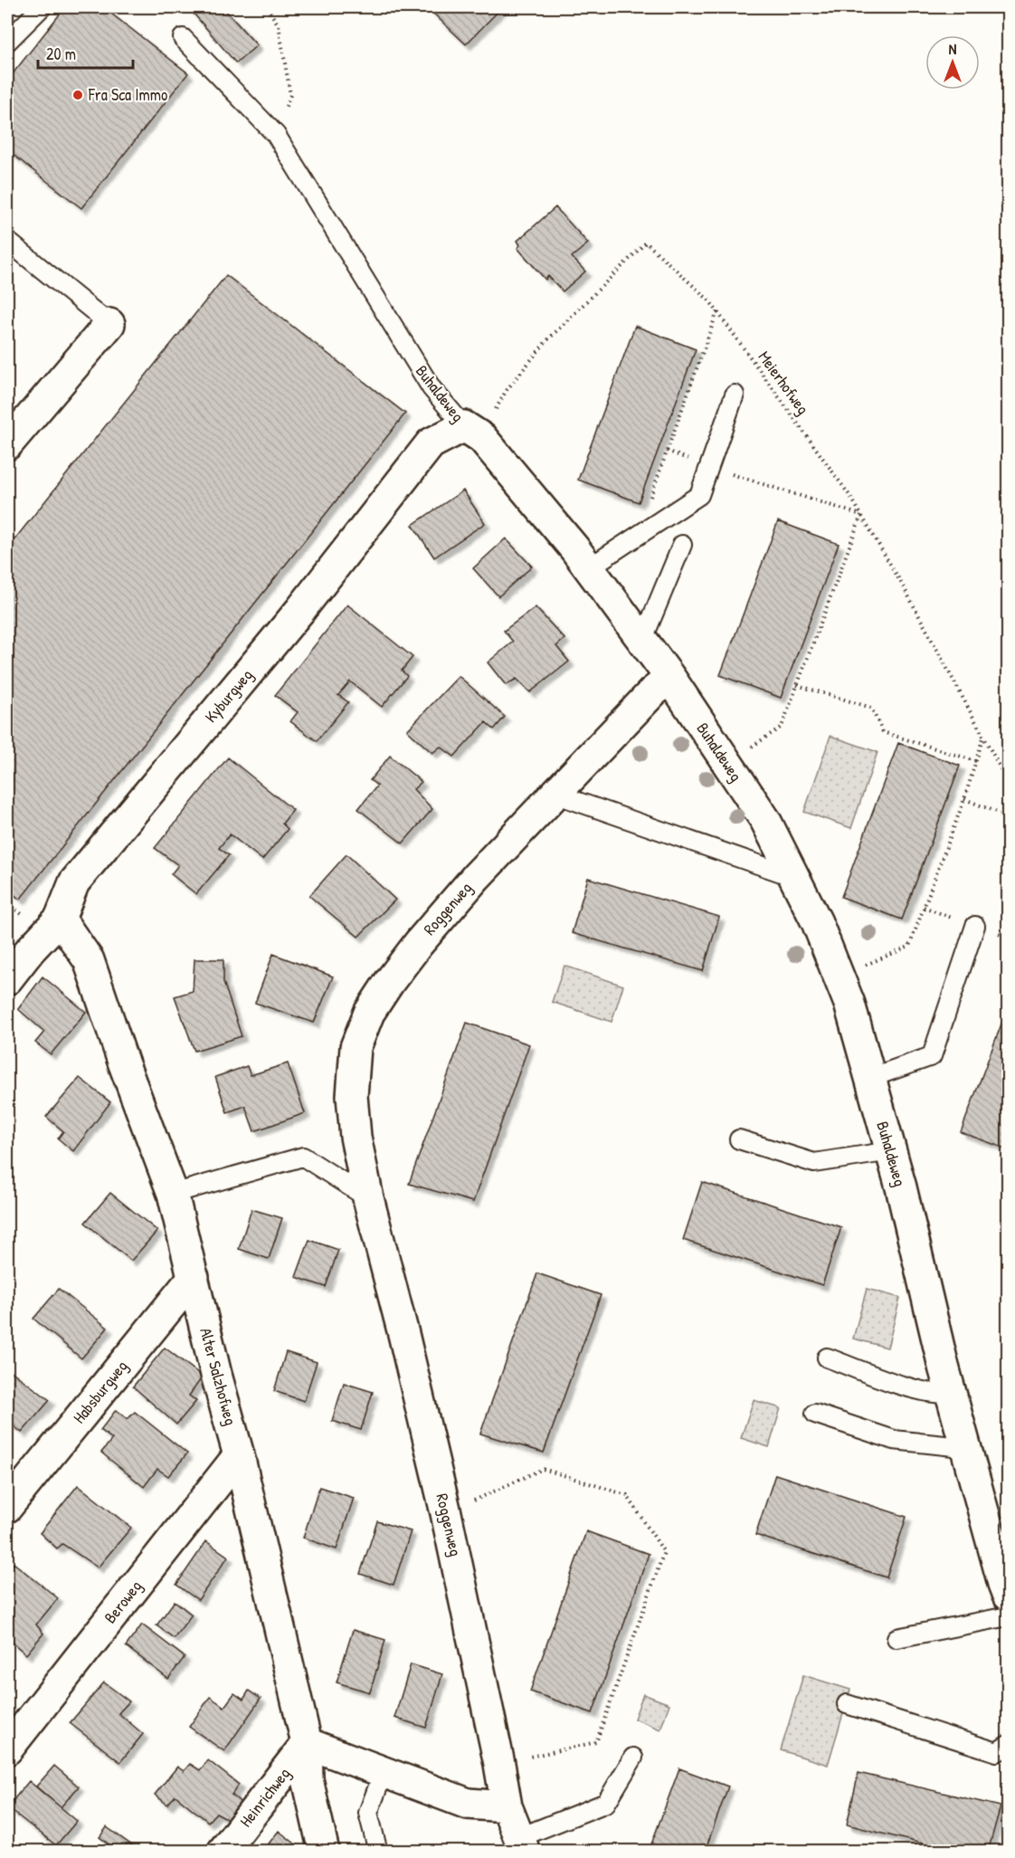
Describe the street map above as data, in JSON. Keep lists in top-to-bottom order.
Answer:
{
  "streets": {
    "street": [
      "Buhaldeweg",
      "Kyburgweg",
      "Roggenweg",
      "Alter Salzhofweg",
      "Habsburgweg",
      "Beroweg",
      "Heinrichweg"
    ],
    "path": ["Meierhofweg"]
  },
  "crossings": [
    ["Meierhofweg", "Buhaldeweg"],
    ["Meierhofweg", "Kyburgweg"],
    ["Buhaldeweg", "Kyburgweg"],
    ["Buhaldeweg", "Roggenweg"],
    ["Kyburgweg", "Alter Salzhofweg"],
    ["Alter Salzhofweg", "Habsburgweg"],
    ["Alter Salzhofweg", "Beroweg"],
    ["Alter Salzhofweg", "Heinrichweg"]
  ],
  "places": ["Fra Sca Immo"],
  "scale_bar": "20 m",
  "north": "top"
}
